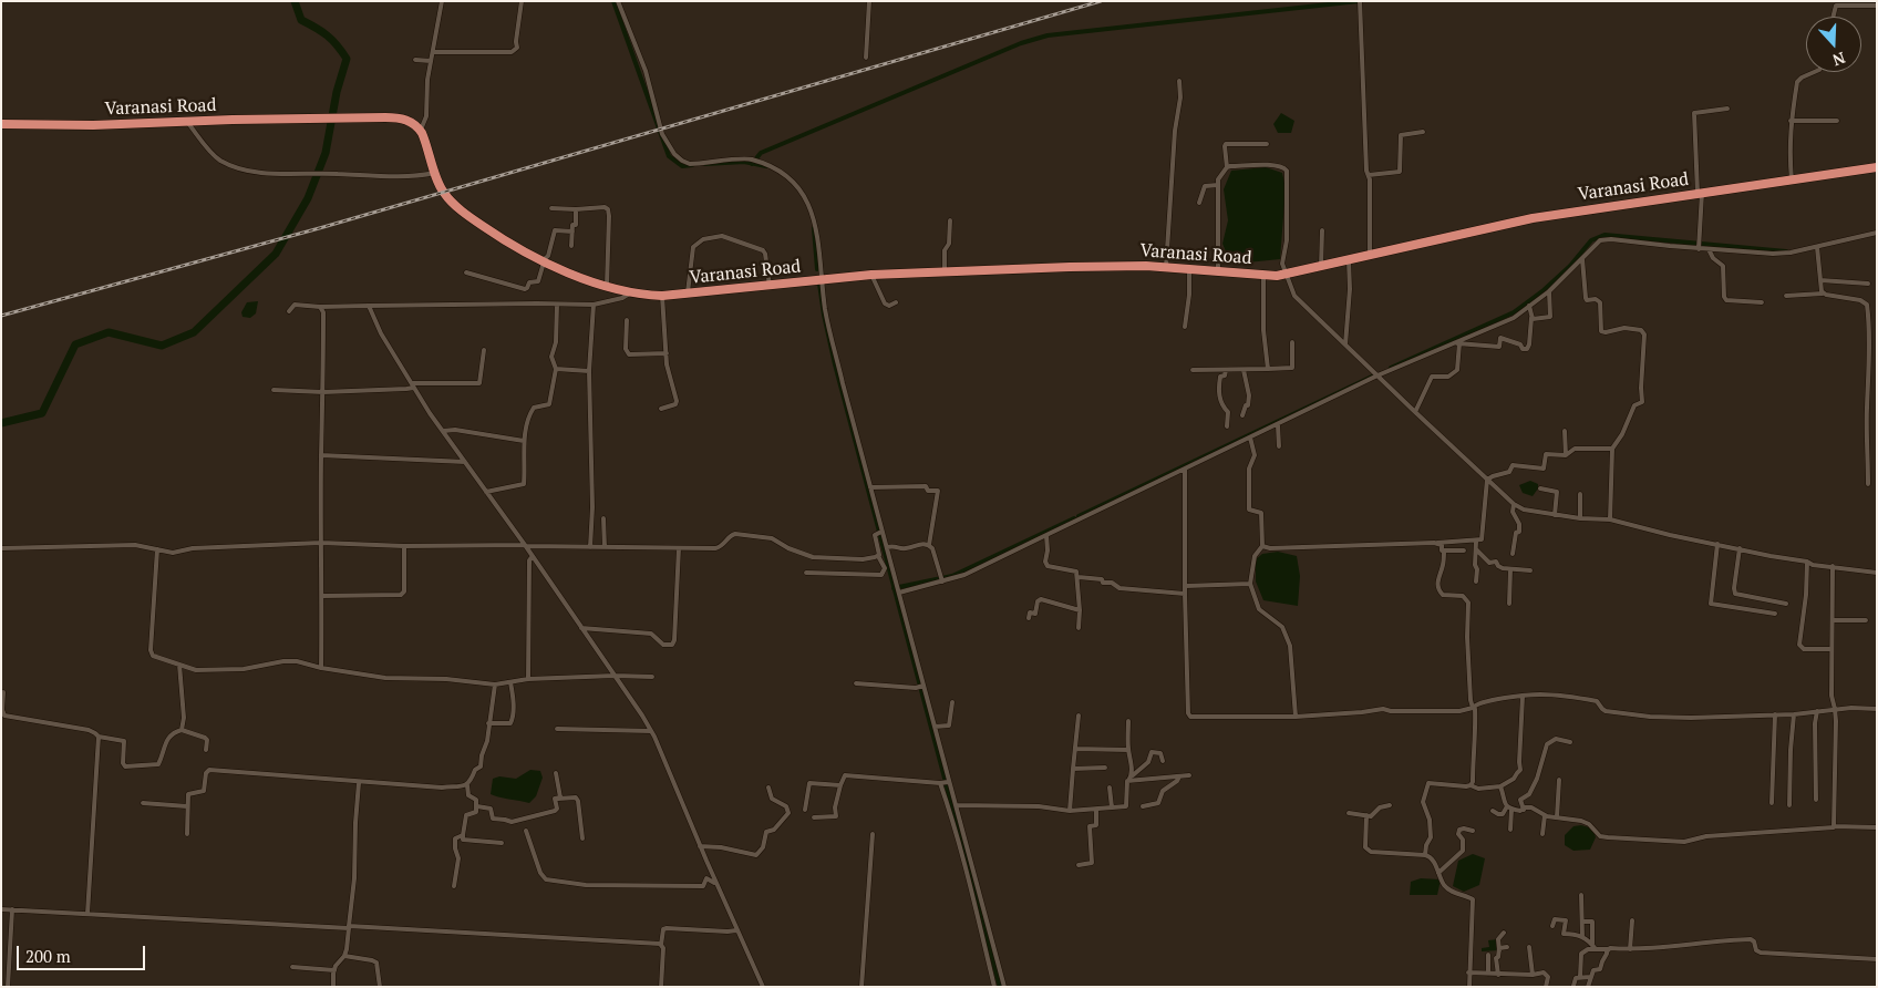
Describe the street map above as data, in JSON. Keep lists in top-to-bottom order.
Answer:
{
  "streets": {
    "highway": ["Varanasi Road"]
  },
  "scale_bar": "200 m",
  "north": "bottom"
}
